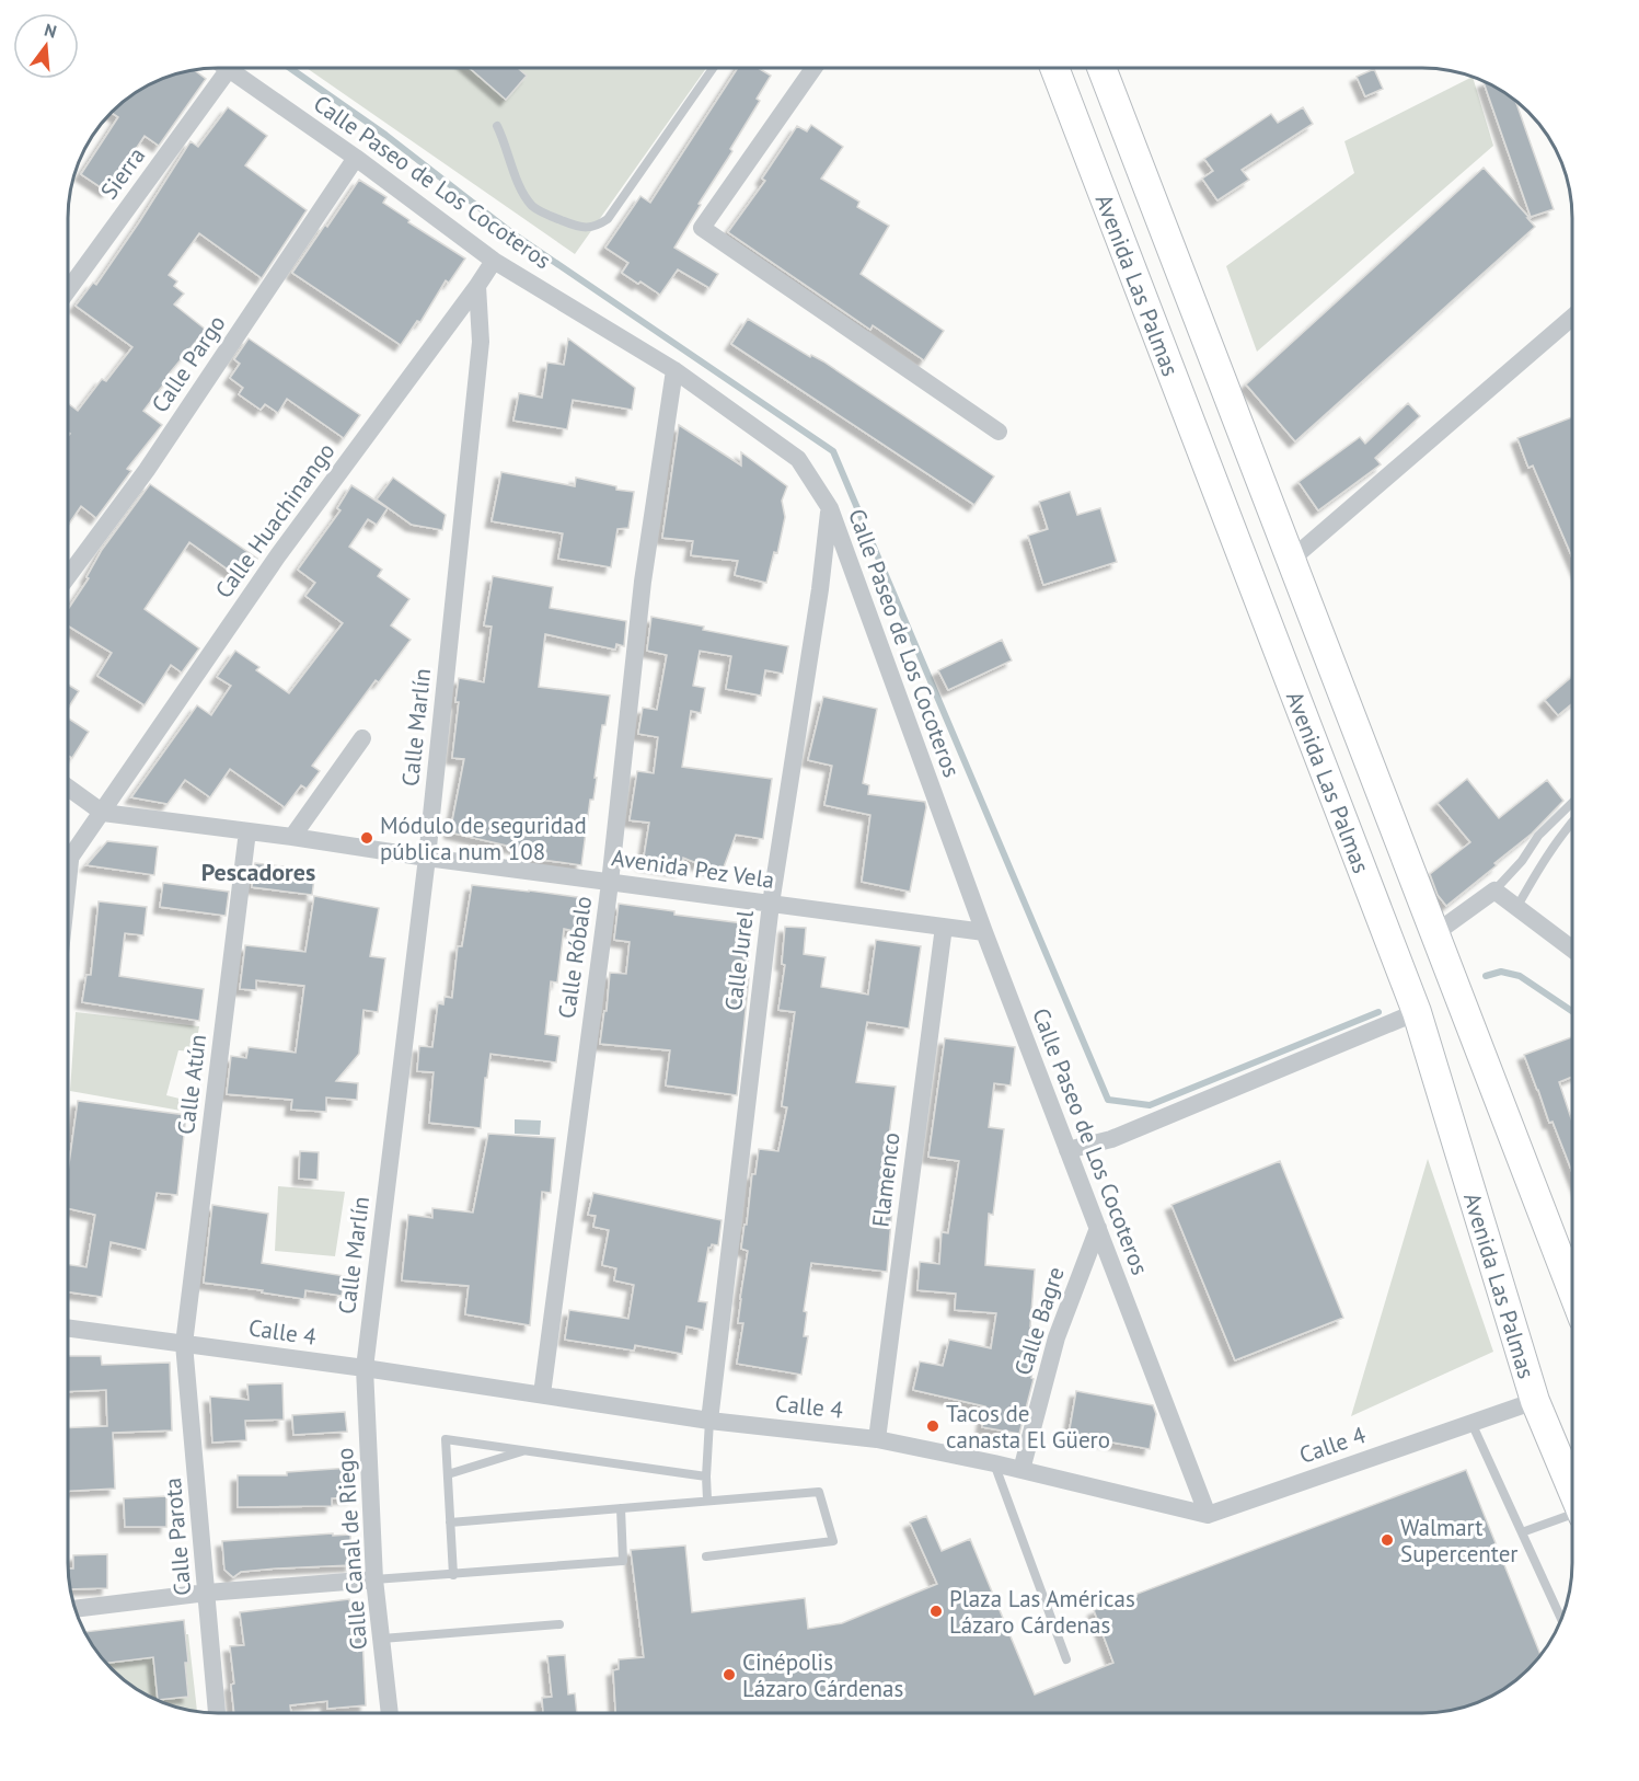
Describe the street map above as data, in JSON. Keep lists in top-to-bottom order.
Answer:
{
  "streets": {
    "main road": ["Avenida Las Palmas"],
    "street": [
      "Sierra",
      "Calle Paseo de Los Cocoteros",
      "Calle Pargo",
      "Calle Huachinango",
      "Calle Marlín",
      "Avenida Pez Vela",
      "Calle Róbalo",
      "Calle Jurel",
      "Calle Atún",
      "Flamenco",
      "Calle Bagre",
      "Calle 4",
      "Calle Parota",
      "Calle Canal de Riego"
    ]
  },
  "crossings": [
    ["Sierra", "Calle Paseo de Los Cocoteros"],
    ["Calle Paseo de Los Cocoteros", "Calle Pargo"],
    ["Calle Paseo de Los Cocoteros", "Calle Huachinango"],
    ["Calle Paseo de Los Cocoteros", "Avenida Pez Vela"],
    ["Calle Paseo de Los Cocoteros", "Calle Róbalo"],
    ["Calle Paseo de Los Cocoteros", "Calle Jurel"],
    ["Calle Paseo de Los Cocoteros", "Calle Bagre"],
    ["Calle Paseo de Los Cocoteros", "Calle 4"],
    ["Avenida Las Palmas", "Calle 4"],
    ["Calle Huachinango", "Calle Marlín"],
    ["Calle Huachinango", "Avenida Pez Vela"],
    ["Calle Marlín", "Avenida Pez Vela"],
    ["Calle Marlín", "Calle 4"],
    ["Calle Marlín", "Calle Canal de Riego"],
    ["Avenida Pez Vela", "Calle Róbalo"],
    ["Avenida Pez Vela", "Calle Jurel"],
    ["Avenida Pez Vela", "Calle Atún"],
    ["Avenida Pez Vela", "Flamenco"],
    ["Calle Róbalo", "Calle 4"],
    ["Calle Jurel", "Calle 4"],
    ["Calle Atún", "Calle 4"],
    ["Calle Atún", "Calle Parota"],
    ["Flamenco", "Calle 4"],
    ["Calle Bagre", "Calle 4"],
    ["Calle 4", "Calle Parota"],
    ["Calle 4", "Calle Canal de Riego"]
  ],
  "districts": ["Pescadores"],
  "places": [
    "Módulo de seguridad pública num 108",
    "Tacos de canasta El Güero",
    "Walmart Supercenter",
    "Plaza Las Américas Lázaro Cárdenas",
    "Cinépolis Lázaro Cárdenas"
  ],
  "north": "top"
}
